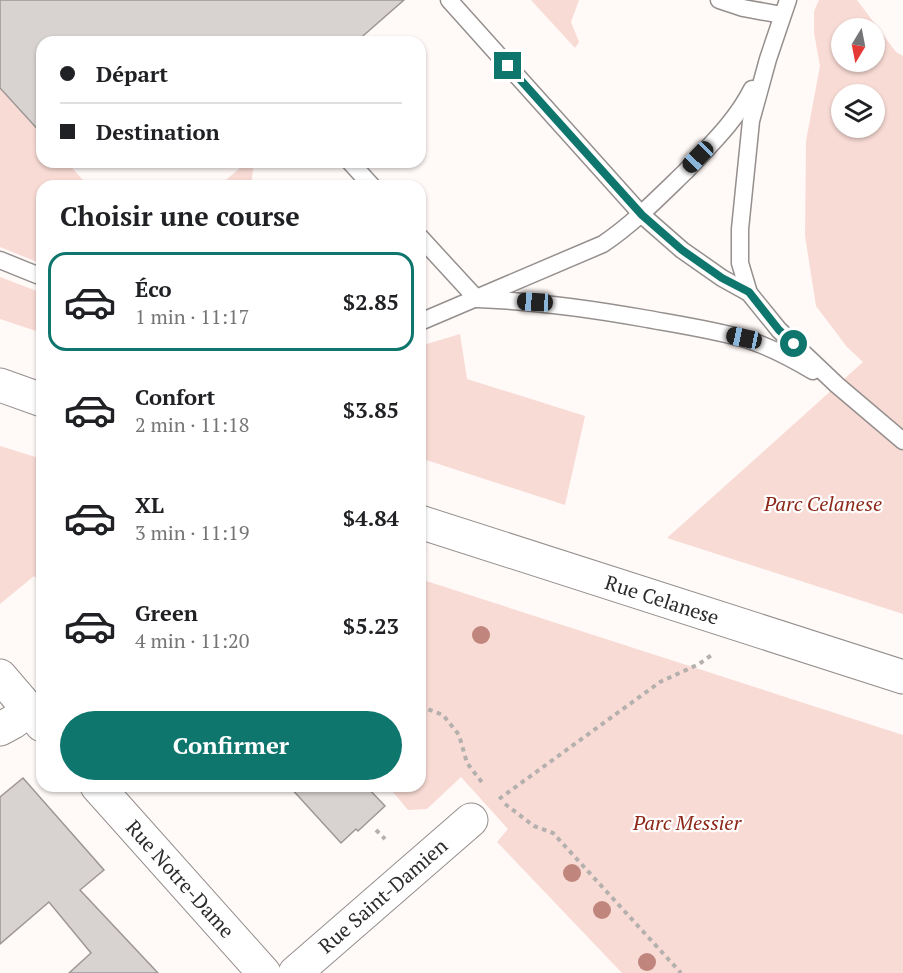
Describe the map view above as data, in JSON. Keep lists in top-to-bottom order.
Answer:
{
  "streets": {
    "street": ["Rue Celanese", "Rue Notre-Dame", "Rue Saint-Damien"]
  },
  "parks": ["Parc Celanese", "Parc Messier"],
  "north": "bottom",
  "page": {
    "banner": ["Départ", "Destination"],
    "heading": "Choisir une course",
    "list": [
      {
        "name": "Éco",
        "note": "1 min · 11:17",
        "value": "$2.85"
      },
      {
        "name": "Confort",
        "note": "2 min · 11:18",
        "value": "$3.85"
      },
      {
        "name": "XL",
        "note": "3 min · 11:19",
        "value": "$4.84"
      },
      {
        "name": "Green",
        "note": "4 min · 11:20",
        "value": "$5.23"
      }
    ],
    "buttons": "Confirmer"
  }
}
